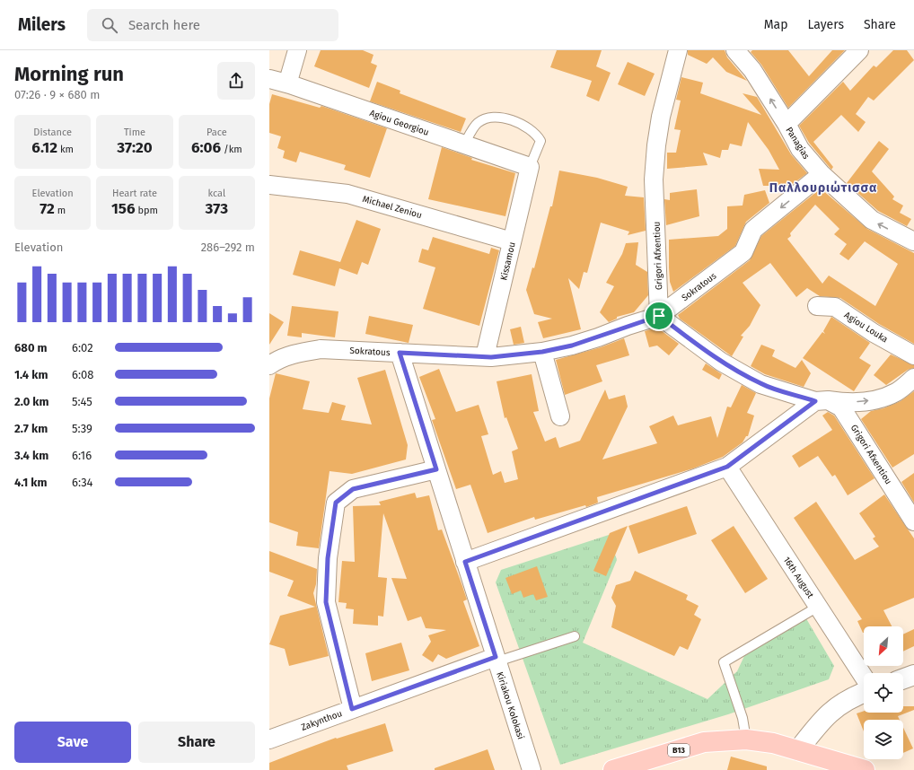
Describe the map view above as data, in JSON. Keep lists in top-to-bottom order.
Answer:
{
  "streets": {
    "main road": ["B13"],
    "street": [
      "Agiou Georgiou",
      "Panagias",
      "Michael Zeniou",
      "Grigori Afxentiou",
      "Kissamou",
      "Sokratous",
      "Agiou Louka",
      "16th August",
      "Kiriakou Kolokasi",
      "Zakynthou"
    ]
  },
  "crossings": [
    ["Agiou Georgiou", "Kissamou"],
    ["Panagias", "Sokratous"],
    ["Michael Zeniou", "Kissamou"],
    ["Grigori Afxentiou", "Sokratous"],
    ["Kissamou", "Sokratous"],
    ["Sokratous", "Kiriakou Kolokasi"],
    ["Kiriakou Kolokasi", "Zakynthou"]
  ],
  "one_way": ["Panagias"],
  "districts": ["Παλλουριώτισσα"],
  "north": "bottom left",
  "page": {
    "header": "Milers",
    "search": "Search here",
    "nav": ["Map", "Layers", "Share"],
    "heading": ["Morning run", "07:26 · 9 × 680 m"],
    "stats": [
      ["Distance", "6.12 km"],
      ["Time", "37:20"],
      ["Pace", "6:06 /km"],
      ["Elevation", "72 m"],
      ["Heart rate", "156 bpm"],
      ["kcal", "373"]
    ],
    "chart": ["Elevation", "286–292 m"],
    "list": [
      {
        "name": "680 m",
        "note": "6:02"
      },
      {
        "name": "1.4 km",
        "note": "6:08"
      },
      {
        "name": "2.0 km",
        "note": "5:45"
      },
      {
        "name": "2.7 km",
        "note": "5:39"
      },
      {
        "name": "3.4 km",
        "note": "6:16"
      },
      {
        "name": "4.1 km",
        "note": "6:34"
      }
    ],
    "buttons": ["Save", "Share"]
  }
}
